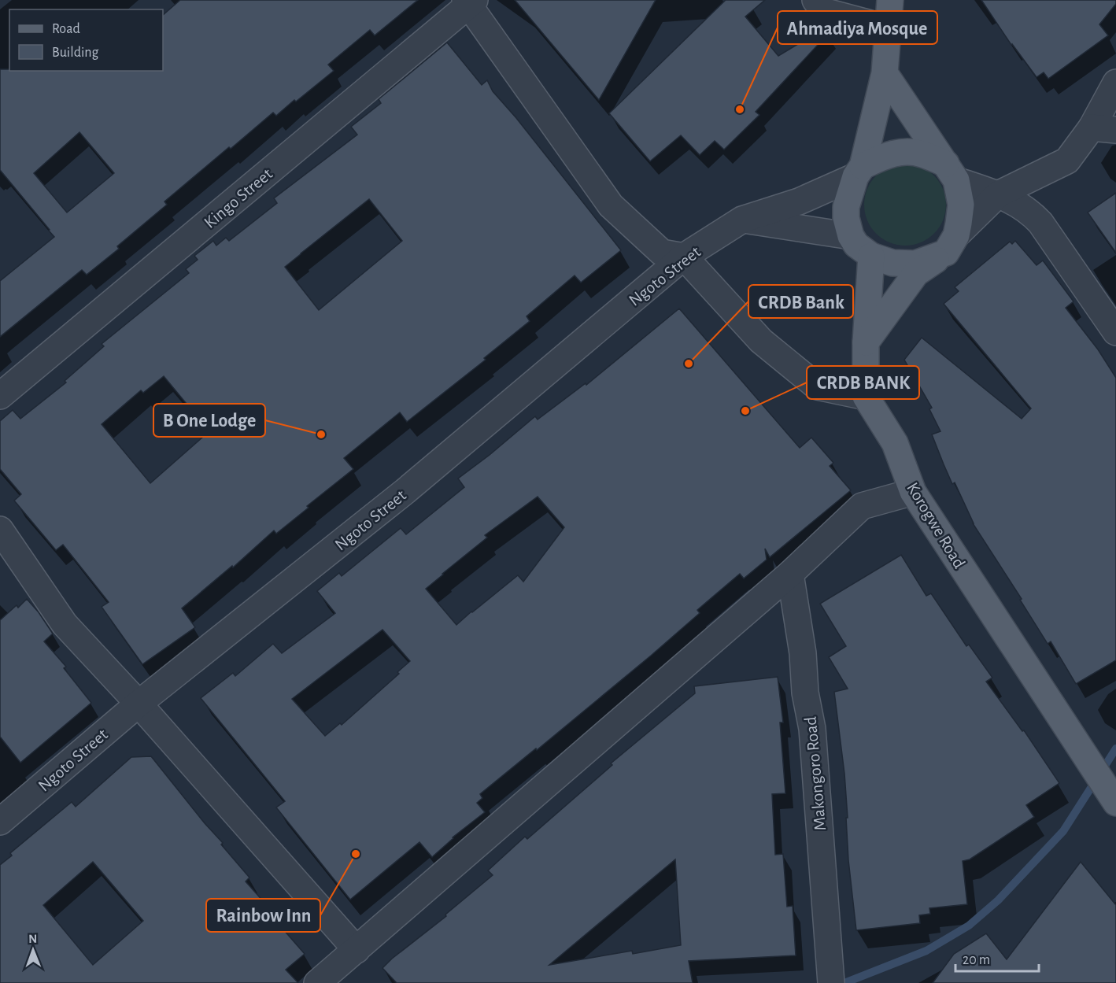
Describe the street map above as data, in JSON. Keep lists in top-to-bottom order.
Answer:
{
  "streets": {
    "main road": ["Korogwe Road"],
    "street": ["Kingo Street", "Ngoto Street", "Makongoro Road"]
  },
  "places": [
    "Ahmadiya Mosque",
    "CRDB Bank",
    "CRDB BANK",
    "B One Lodge",
    "Rainbow Inn"
  ],
  "legend": ["Road", "Building"],
  "scale_bar": "20 m",
  "north": "top"
}
